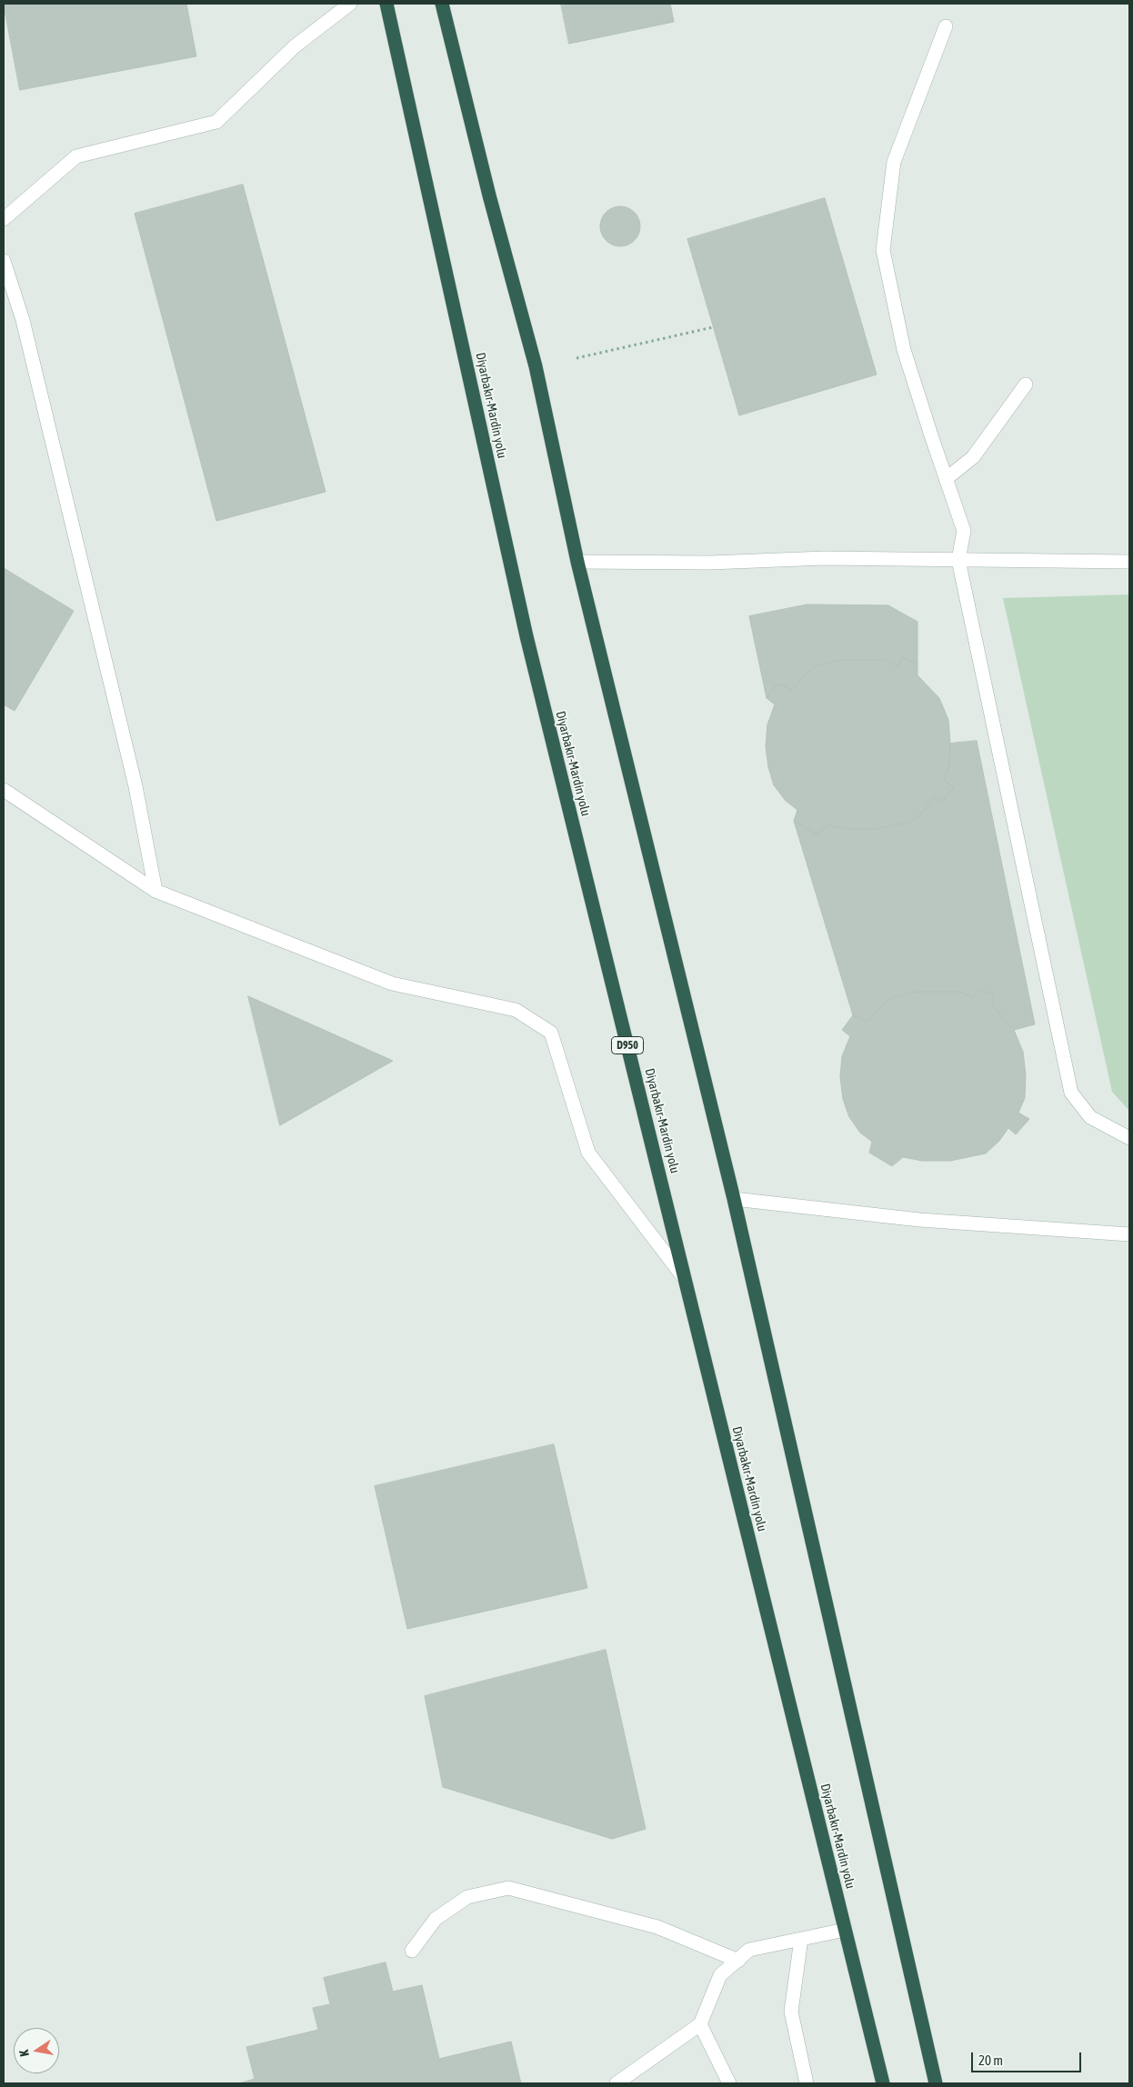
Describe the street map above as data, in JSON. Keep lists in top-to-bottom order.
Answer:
{
  "streets": {
    "highway": ["Diyarbakır-Mardin yolu", "D950"]
  },
  "scale_bar": "20 m",
  "north": "left"
}
